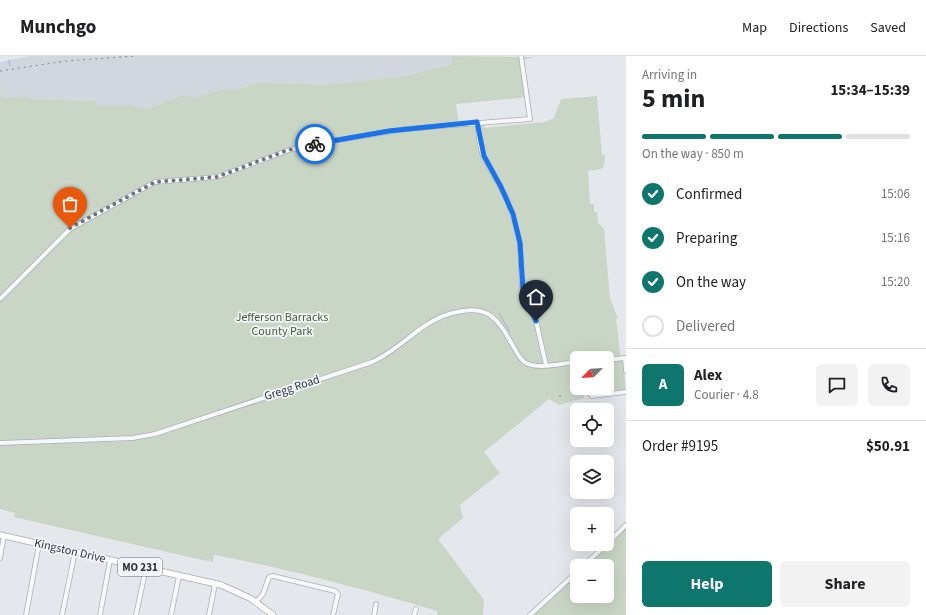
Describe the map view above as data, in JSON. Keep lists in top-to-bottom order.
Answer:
{
  "streets": {
    "main road": ["Kingston Drive", "MO 231"],
    "street": ["Gregg Road"]
  },
  "parks": ["Jefferson Barracks County Park"],
  "north": "bottom left",
  "page": {
    "header": "Munchgo",
    "nav": ["Map", "Directions", "Saved"],
    "heading": ["5 min", "Arriving in", "15:34–15:39"],
    "panel": [
      "Alex",
      "Courier · 4.8",
      "Order #9195",
      "$50.91"
    ],
    "bar": "On the way · 850 m",
    "list": [
      ["Confirmed", "15:06"],
      ["Preparing", "15:16"],
      ["On the way", "15:20"],
      "Delivered"
    ],
    "map_buttons": ["+", "−"],
    "round": "A",
    "buttons": ["Help", "Share"]
  }
}
